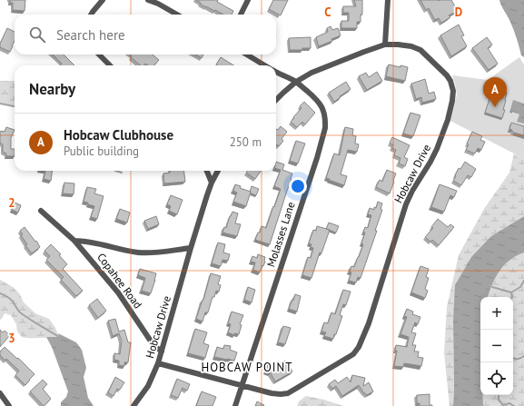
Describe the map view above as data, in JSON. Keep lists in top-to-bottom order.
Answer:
{
  "streets": {
    "street": ["Hobcaw Drive", "Molasses Lane", "Copahee Road"]
  },
  "crossings": [
    ["Hobcaw Drive", "Molasses Lane"],
    ["Hobcaw Drive", "Copahee Road"]
  ],
  "districts": ["HOBCAW POINT"],
  "page": {
    "search": "Search here",
    "heading": "Nearby",
    "pins": "A",
    "list": [
      {
        "mark": "A",
        "name": "Hobcaw Clubhouse",
        "note": "Public building",
        "value": "250 m"
      }
    ],
    "map_buttons": ["+", "−"]
  },
  "grid": {
    "columns": ["C", "D"],
    "rows": ["2", "3"]
  }
}
